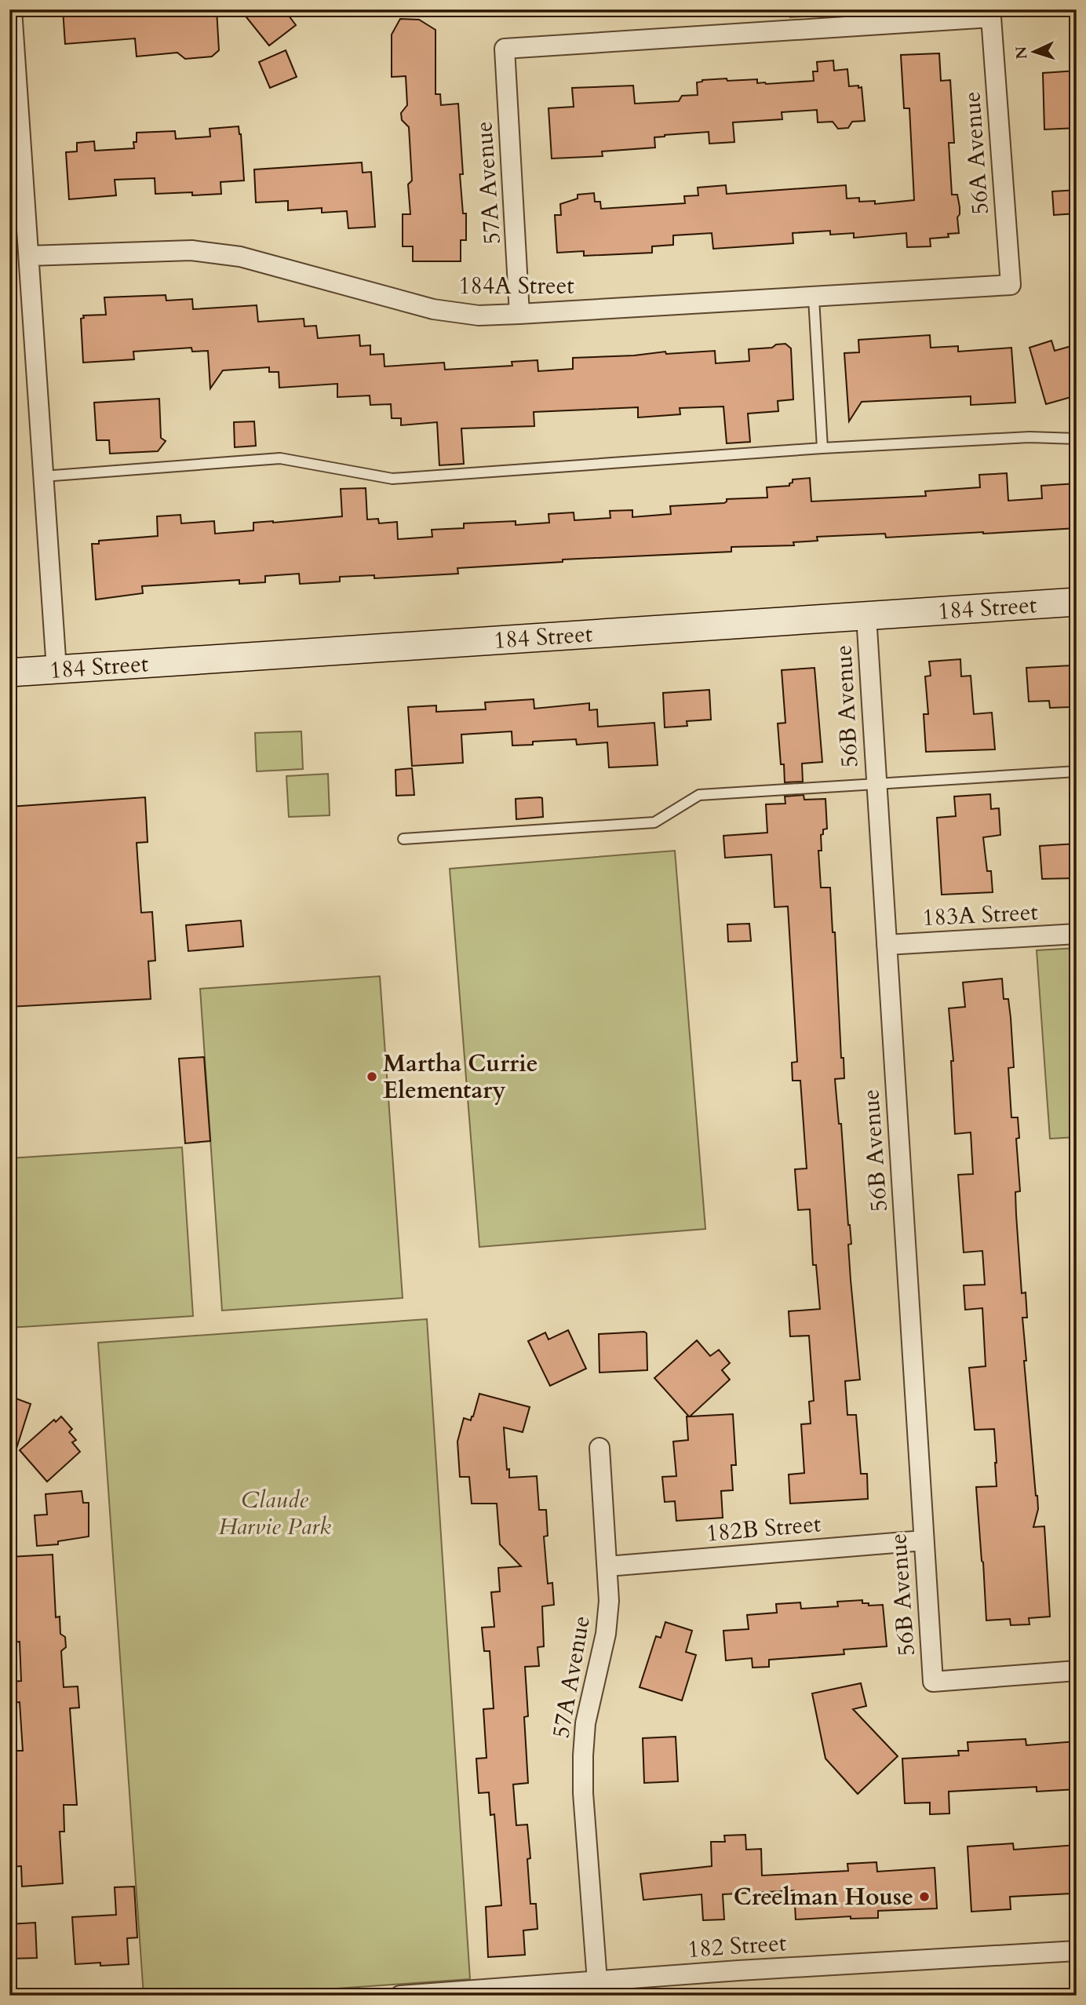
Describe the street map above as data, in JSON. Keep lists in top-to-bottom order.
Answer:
{
  "streets": {
    "main road": ["184 Street"],
    "street": [
      "56A Avenue",
      "57A Avenue",
      "184A Street",
      "56B Avenue",
      "183A Street",
      "182B Street",
      "182 Street"
    ]
  },
  "crossings": [
    ["56A Avenue", "57A Avenue"],
    ["56A Avenue", "184A Street"],
    ["57A Avenue", "184A Street"],
    ["57A Avenue", "182B Street"],
    ["57A Avenue", "182 Street"],
    ["184 Street", "56B Avenue"],
    ["56B Avenue", "183A Street"],
    ["56B Avenue", "182B Street"]
  ],
  "parks": ["Claude Harvie Park"],
  "places": ["Martha Currie Elementary", "Creelman House"],
  "north": "left"
}
